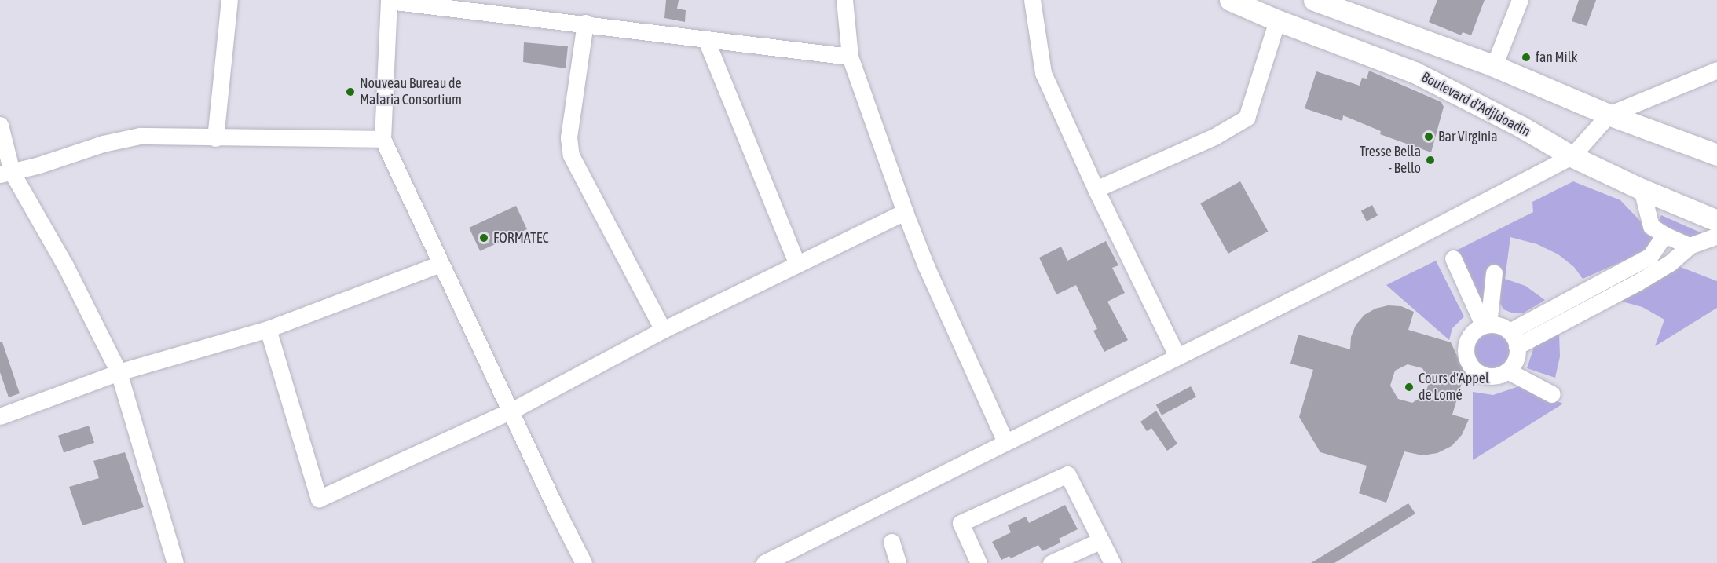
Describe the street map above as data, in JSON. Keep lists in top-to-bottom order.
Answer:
{
  "streets": {
    "main road": ["Boulevard d'Adjidoadin"]
  },
  "places": [
    "fan Milk",
    "Nouveau Bureau de Malaria Consortium",
    "Bar Virginia",
    "Tresse Bella - Bello",
    "FORMATEC",
    "Cours d'Appel de Lomé"
  ]
}
